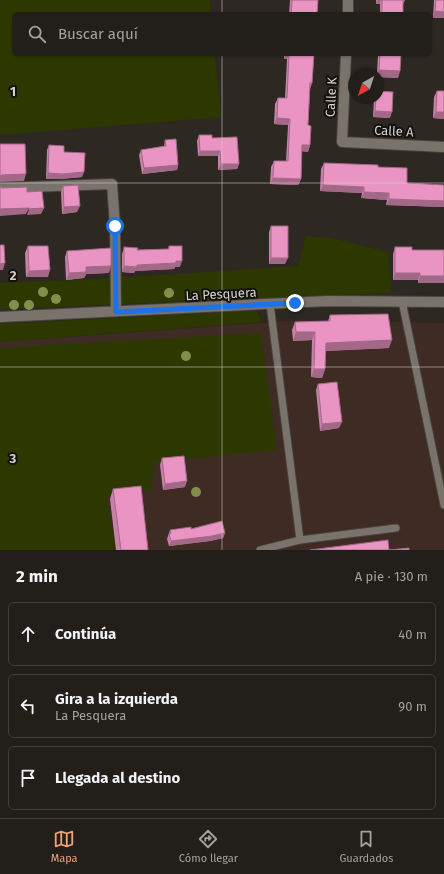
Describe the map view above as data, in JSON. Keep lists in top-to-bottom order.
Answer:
{
  "streets": {
    "main road": ["Calle K", "Calle A", "La Pesquera"]
  },
  "crossings": [
    ["Calle K", "Calle A"]
  ],
  "north": "bottom left",
  "page": {
    "search": "Buscar aquí",
    "heading": ["2 min", "A pie · 130 m"],
    "list": [
      ["Continúa", "40 m"],
      ["Gira a la izquierda", "La Pesquera", "90 m"],
      "Llegada al destino"
    ],
    "nav": ["Mapa", "Cómo llegar", "Guardados"]
  },
  "grid": {
    "rows": ["1", "2", "3"]
  }
}
